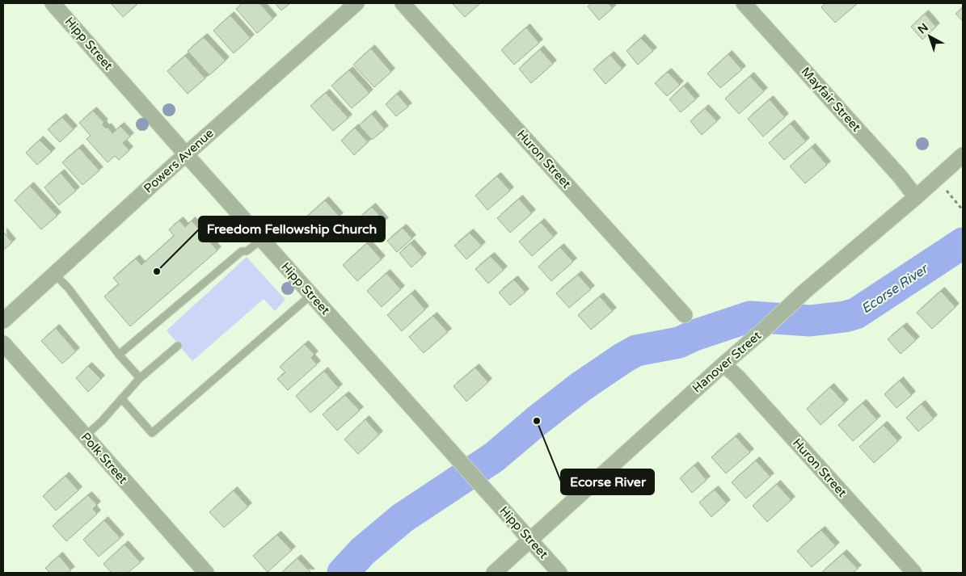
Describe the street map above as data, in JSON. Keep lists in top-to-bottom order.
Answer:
{
  "streets": {
    "street": [
      "Hipp Street",
      "Mayfair Street",
      "Huron Street",
      "Powers Avenue",
      "Hanover Street",
      "Polk Street"
    ]
  },
  "crossings": [
    ["Hipp Street", "Powers Avenue"],
    ["Hipp Street", "Hanover Street"],
    ["Mayfair Street", "Hanover Street"],
    ["Huron Street", "Hanover Street"]
  ],
  "water": ["Ecorse River"],
  "places": ["Freedom Fellowship Church", "Ecorse River"],
  "north": "top left"
}
